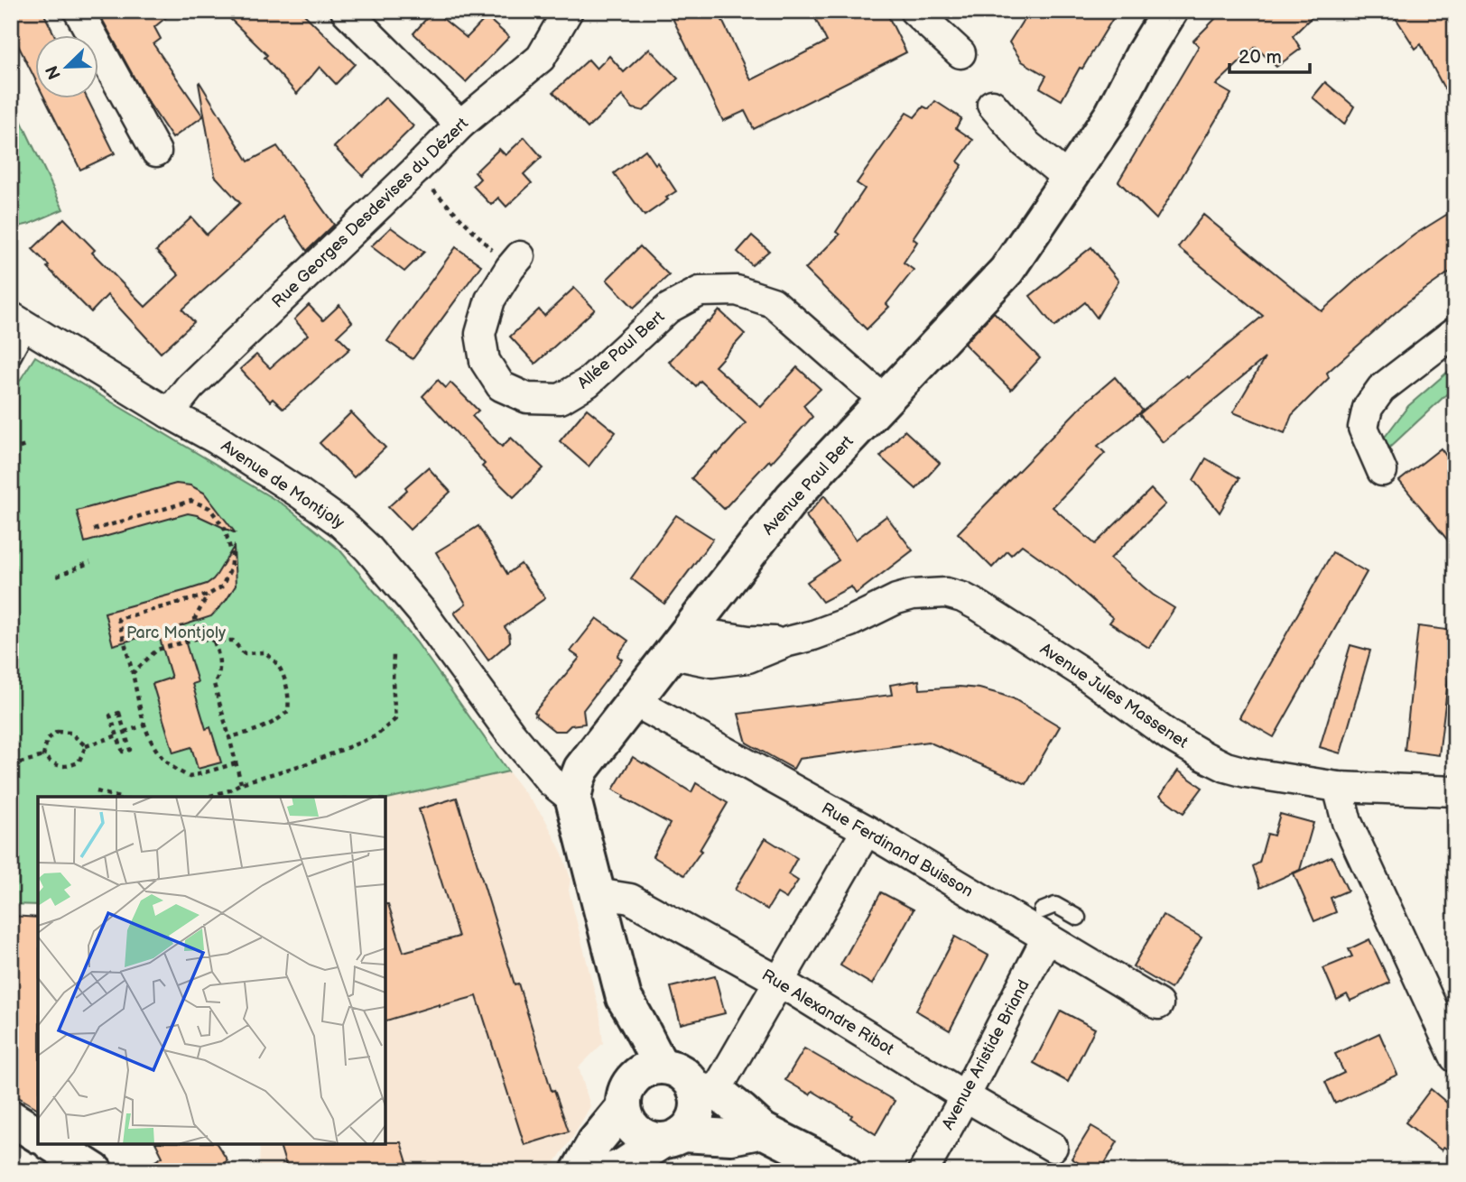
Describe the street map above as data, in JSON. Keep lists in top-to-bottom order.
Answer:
{
  "streets": {
    "street": [
      "Rue Georges Desdevises du Dézert",
      "Allée Paul Bert",
      "Avenue de Montjoly",
      "Avenue Paul Bert",
      "Avenue Jules Massenet",
      "Rue Ferdinand Buisson",
      "Rue Alexandre Ribot",
      "Avenue Aristide Briand"
    ]
  },
  "crossings": [
    ["Rue Georges Desdevises du Dézert", "Avenue de Montjoly"],
    ["Allée Paul Bert", "Avenue Paul Bert"],
    ["Avenue de Montjoly", "Avenue Paul Bert"],
    ["Avenue Paul Bert", "Avenue Jules Massenet"],
    ["Avenue Paul Bert", "Rue Ferdinand Buisson"],
    ["Avenue Paul Bert", "Rue Alexandre Ribot"],
    ["Rue Ferdinand Buisson", "Avenue Aristide Briand"],
    ["Rue Alexandre Ribot", "Avenue Aristide Briand"]
  ],
  "parks": ["Parc Montjoly"],
  "scale_bar": "20 m",
  "north": "bottom left"
}
